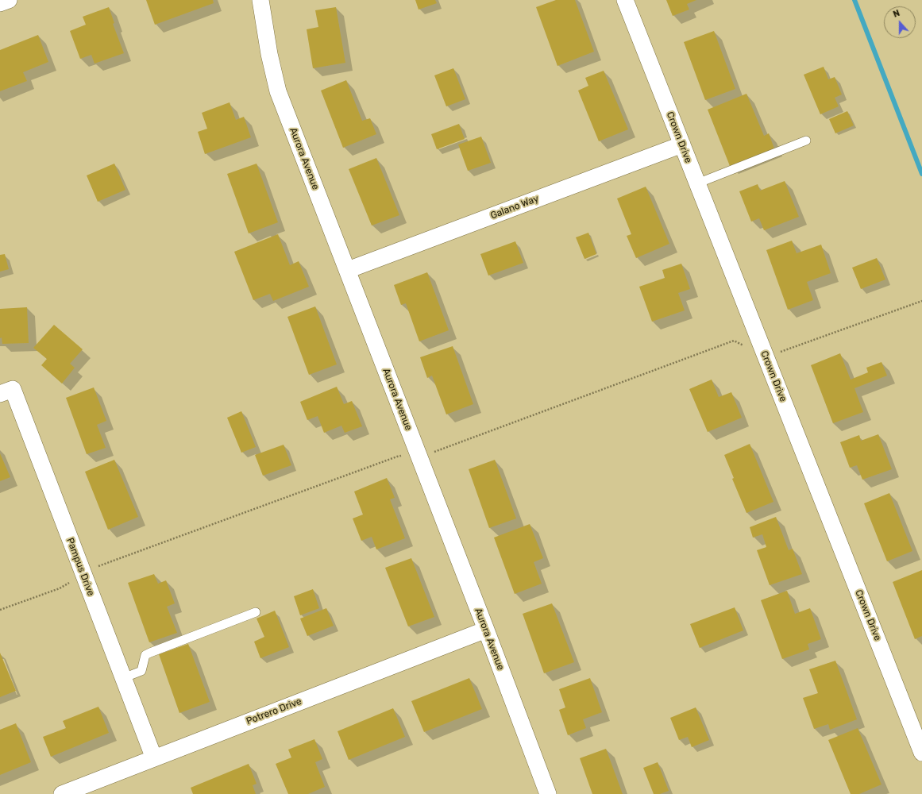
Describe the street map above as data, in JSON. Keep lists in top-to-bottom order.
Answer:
{
  "streets": {
    "street": [
      "Crown Drive",
      "Aurora Avenue",
      "Galano Way",
      "Pampus Drive",
      "Potrero Drive"
    ]
  },
  "crossings": [
    ["Crown Drive", "Galano Way"],
    ["Aurora Avenue", "Galano Way"],
    ["Aurora Avenue", "Potrero Drive"],
    ["Pampus Drive", "Potrero Drive"]
  ],
  "north": "top"
}
